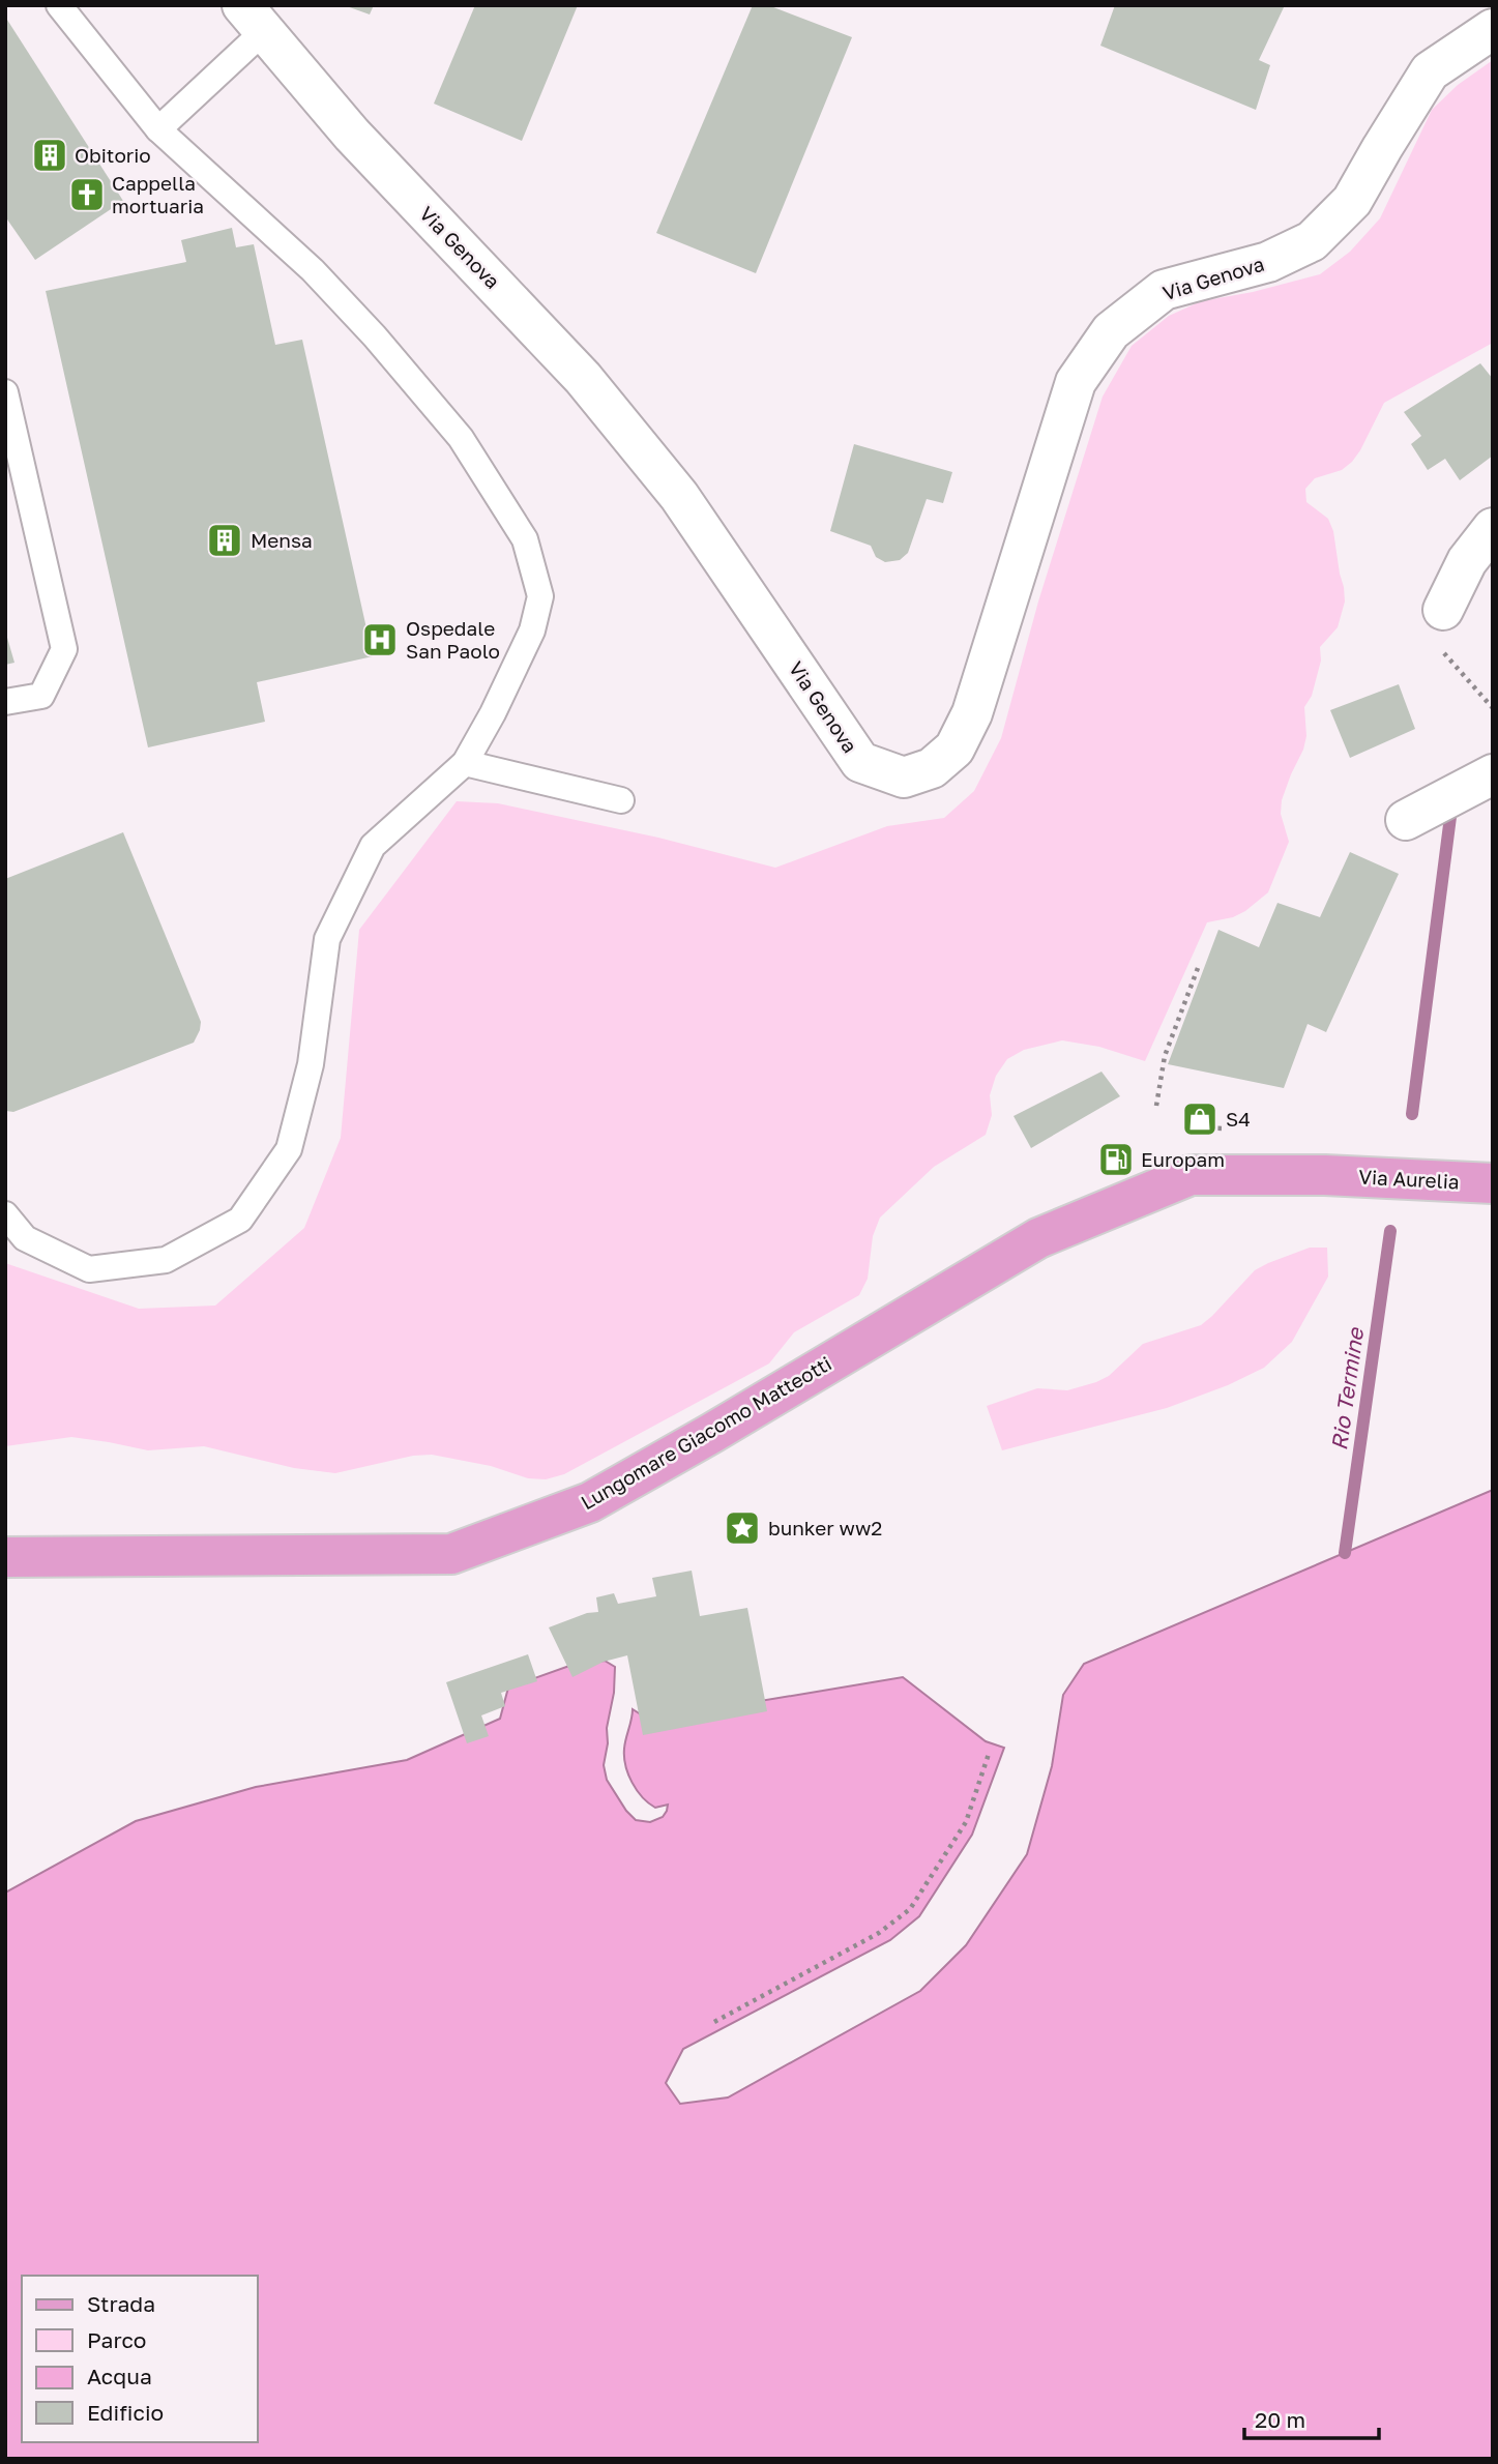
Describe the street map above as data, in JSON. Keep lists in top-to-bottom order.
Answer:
{
  "streets": {
    "main road": ["Via Aurelia", "Lungomare Giacomo Matteotti"],
    "street": ["Via Genova"]
  },
  "crossings": [
    ["Via Aurelia", "Lungomare Giacomo Matteotti"]
  ],
  "water": ["Rio Termine"],
  "places": {
    "building": ["Obitorio", "Mensa"],
    "church": ["Cappella mortuaria"],
    "hospital": ["Ospedale San Paolo"],
    "shop": ["S4"],
    "fuel station": ["Europam"],
    "place": ["bunker ww2"]
  },
  "legend": [
    "Strada",
    "Parco",
    "Acqua",
    "Edificio"
  ],
  "scale_bar": "20 m"
}
